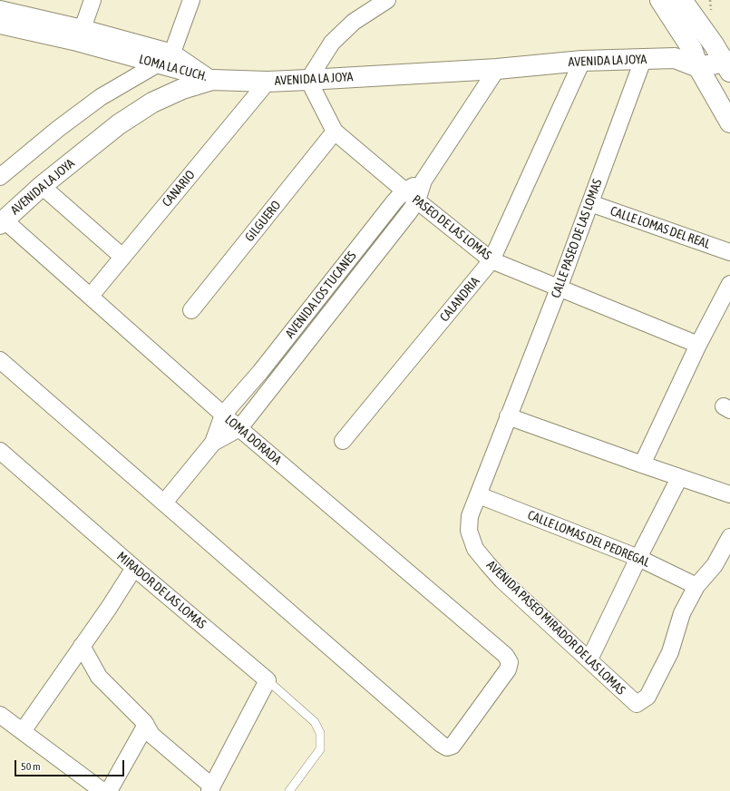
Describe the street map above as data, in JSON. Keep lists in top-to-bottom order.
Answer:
{
  "streets": {
    "main road": ["AVENIDA LA JOYA"],
    "street": [
      "LOMA LA CUCH.",
      "CANARIO",
      "GILGUERO",
      "PASEO DE LAS LOMAS",
      "CALLE LOMAS DEL REAL",
      "CALLE PASEO DE LAS LOMAS",
      "AVENIDA LOS TUCANES",
      "CALANDRIA",
      "LOMA DORADA",
      "CALLE LOMAS DEL PEDREGAL",
      "MIRADOR DE LAS LOMAS",
      "AVENIDA PASEO MIRADOR DE LAS LOMAS"
    ]
  },
  "crossings": [
    ["AVENIDA LA JOYA", "LOMA LA CUCH."],
    ["AVENIDA LA JOYA", "CANARIO"],
    ["AVENIDA LA JOYA", "PASEO DE LAS LOMAS"],
    ["AVENIDA LA JOYA", "CALLE PASEO DE LAS LOMAS"],
    ["AVENIDA LA JOYA", "AVENIDA LOS TUCANES"],
    ["AVENIDA LA JOYA", "CALANDRIA"],
    ["AVENIDA LA JOYA", "LOMA DORADA"],
    ["CANARIO", "LOMA DORADA"],
    ["GILGUERO", "PASEO DE LAS LOMAS"],
    ["PASEO DE LAS LOMAS", "CALLE PASEO DE LAS LOMAS"],
    ["PASEO DE LAS LOMAS", "AVENIDA LOS TUCANES"],
    ["PASEO DE LAS LOMAS", "CALANDRIA"],
    ["CALLE LOMAS DEL REAL", "CALLE PASEO DE LAS LOMAS"],
    ["CALLE PASEO DE LAS LOMAS", "CALLE LOMAS DEL PEDREGAL"],
    ["CALLE PASEO DE LAS LOMAS", "AVENIDA PASEO MIRADOR DE LAS LOMAS"],
    ["AVENIDA LOS TUCANES", "LOMA DORADA"],
    ["CALLE LOMAS DEL PEDREGAL", "AVENIDA PASEO MIRADOR DE LAS LOMAS"]
  ],
  "scale_bar": "50 m"
}
